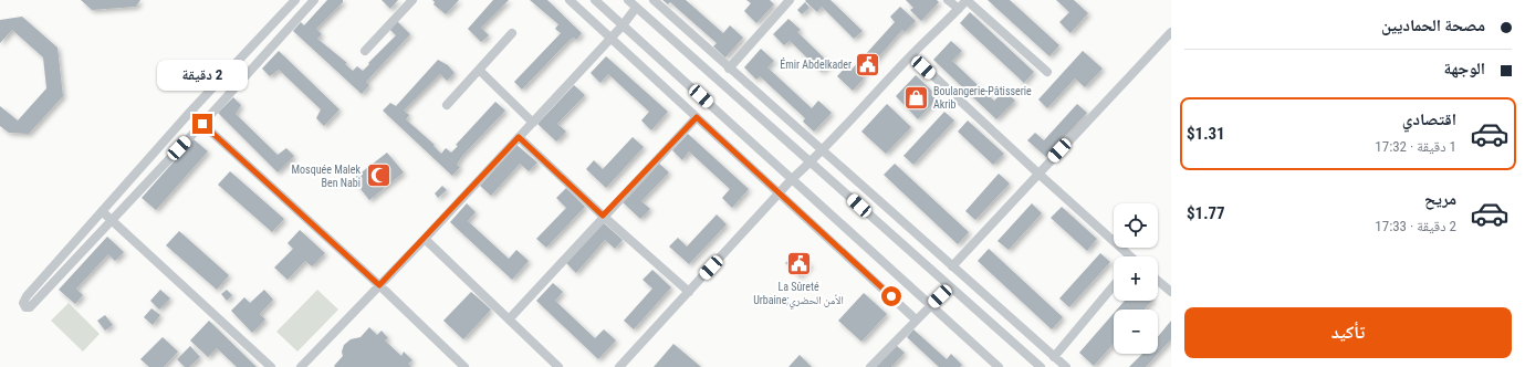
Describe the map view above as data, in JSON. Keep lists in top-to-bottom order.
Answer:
{
  "places": {
    "public building": ["Émir Abdelkader", "La Sûreté Urbaine;الأمن الحضري"],
    "shop": ["Boulangerie-Pâtisserie Akrib"],
    "mosque": ["Mosquée Malek Ben Nabi"]
  },
  "page": {
    "banner": ["مصحة الحماديين", "الوجهة"],
    "bubble": "2 دقيقة",
    "list": [
      {
        "name": "اقتصادي",
        "note": "1 دقيقة · 17:32",
        "value": "$1.31"
      },
      {
        "name": "مريح",
        "note": "2 دقيقة · 17:33",
        "value": "$1.77"
      }
    ],
    "map_buttons": ["+", "−"],
    "buttons": "تأكيد"
  }
}
